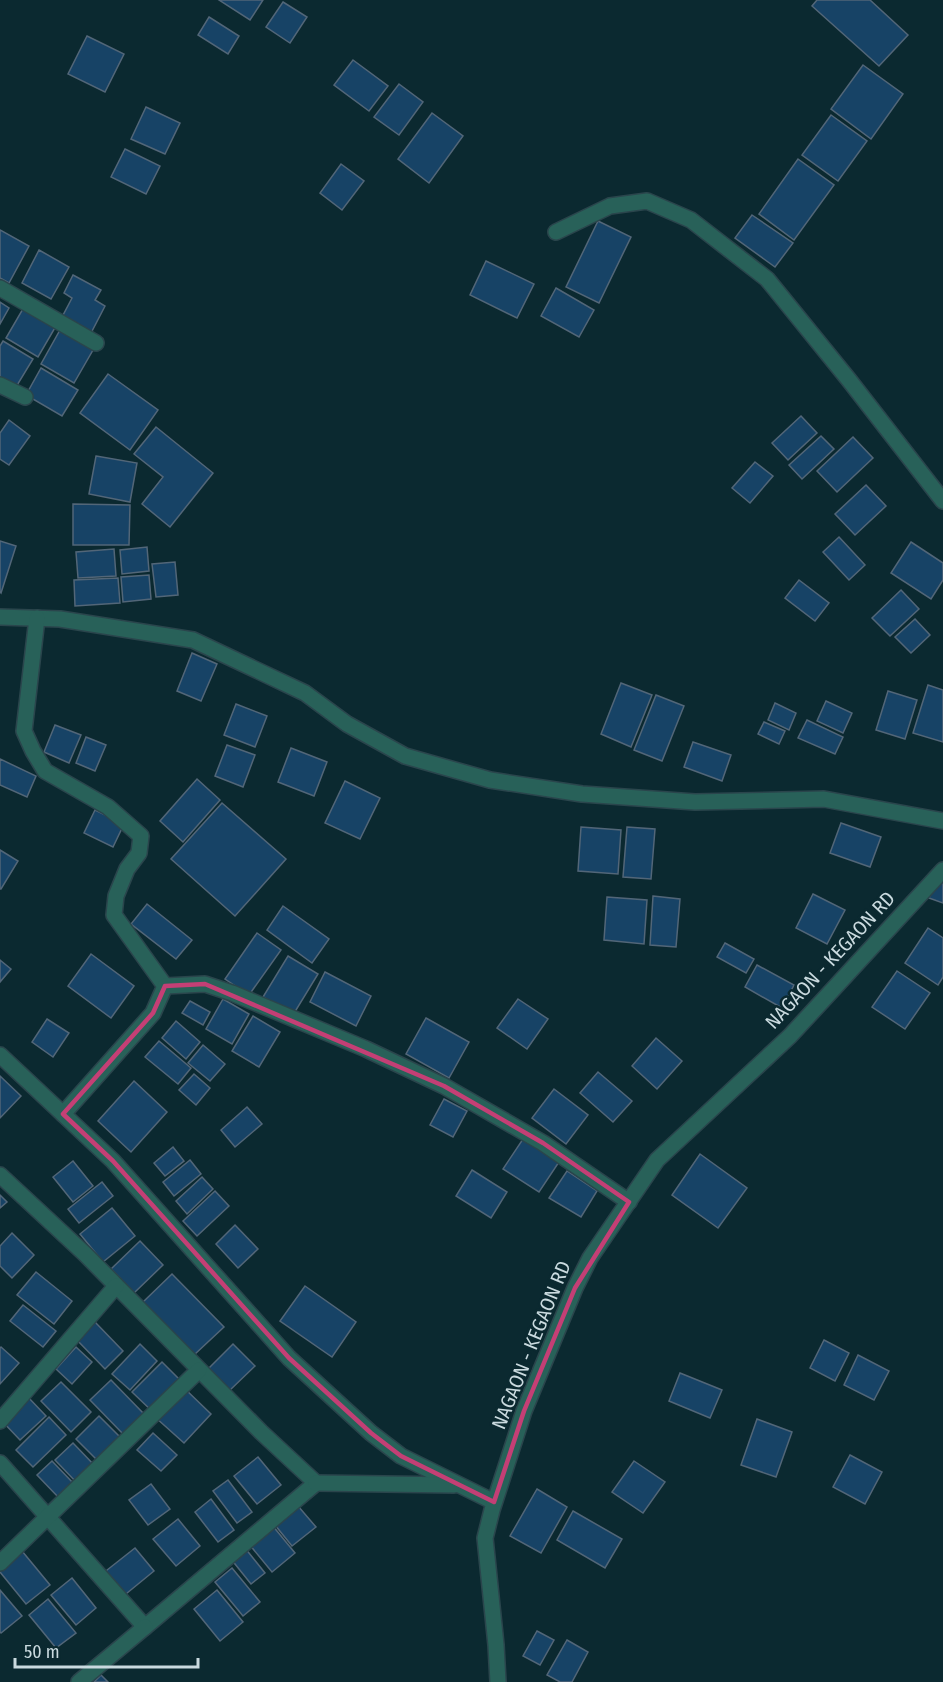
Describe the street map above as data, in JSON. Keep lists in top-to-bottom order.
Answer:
{
  "streets": {
    "street": ["NAGAON - KEGAON RD"]
  },
  "scale_bar": "50 m"
}
